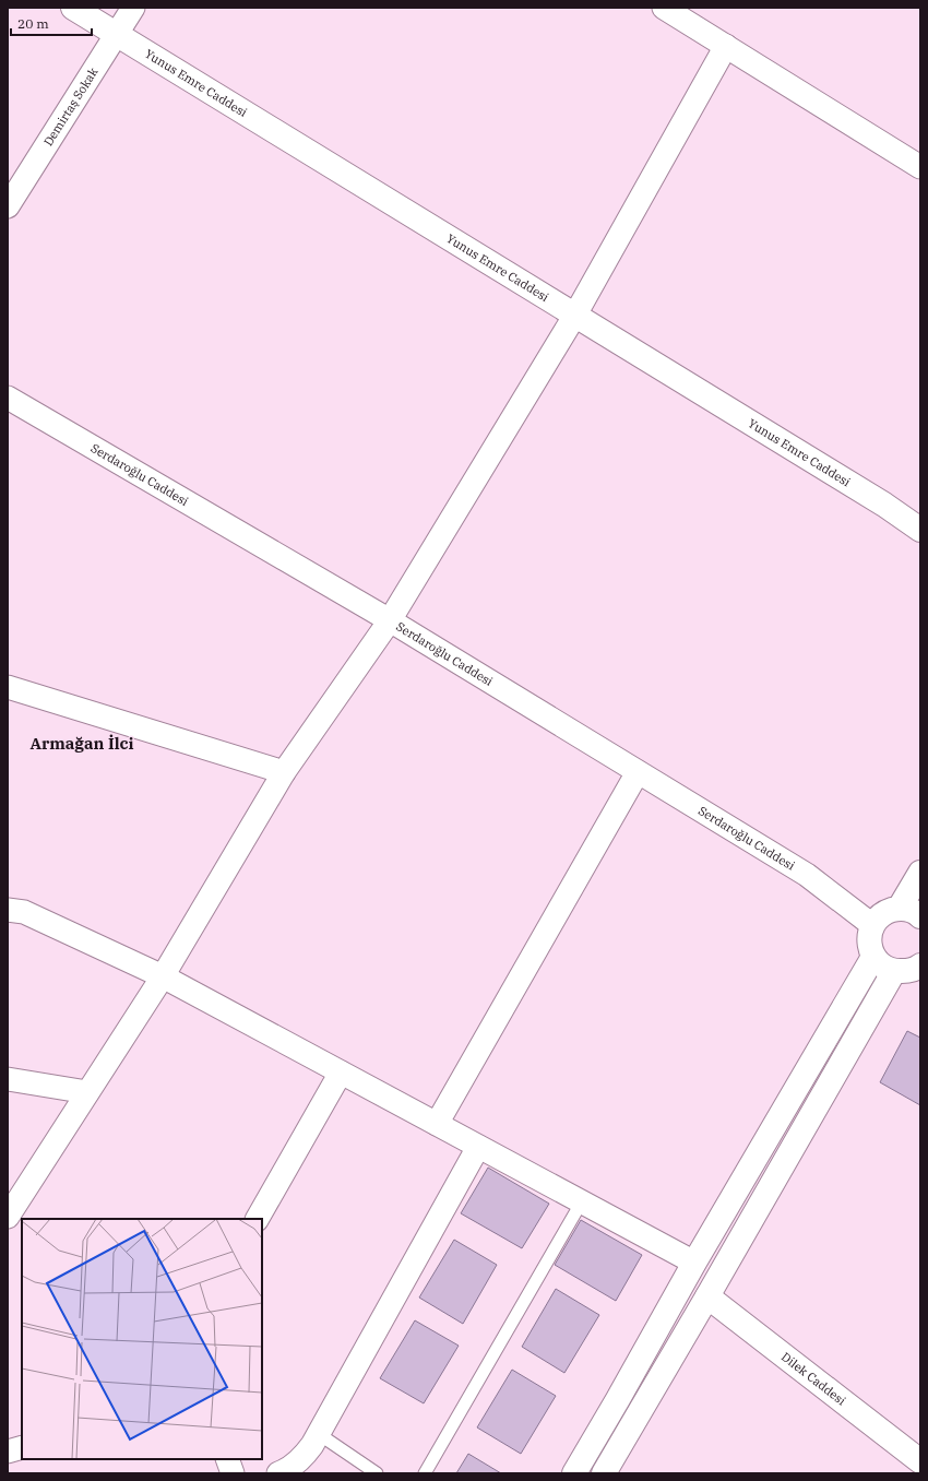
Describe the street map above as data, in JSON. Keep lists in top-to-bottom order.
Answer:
{
  "streets": {
    "main road": ["Yunus Emre Caddesi", "Dilek Caddesi"],
    "street": ["Demirtaş Sokak", "Serdaroğlu Caddesi"]
  },
  "crossings": [
    ["Yunus Emre Caddesi", "Demirtaş Sokak"]
  ],
  "districts": ["Armağan İlci"],
  "scale_bar": "20 m"
}
